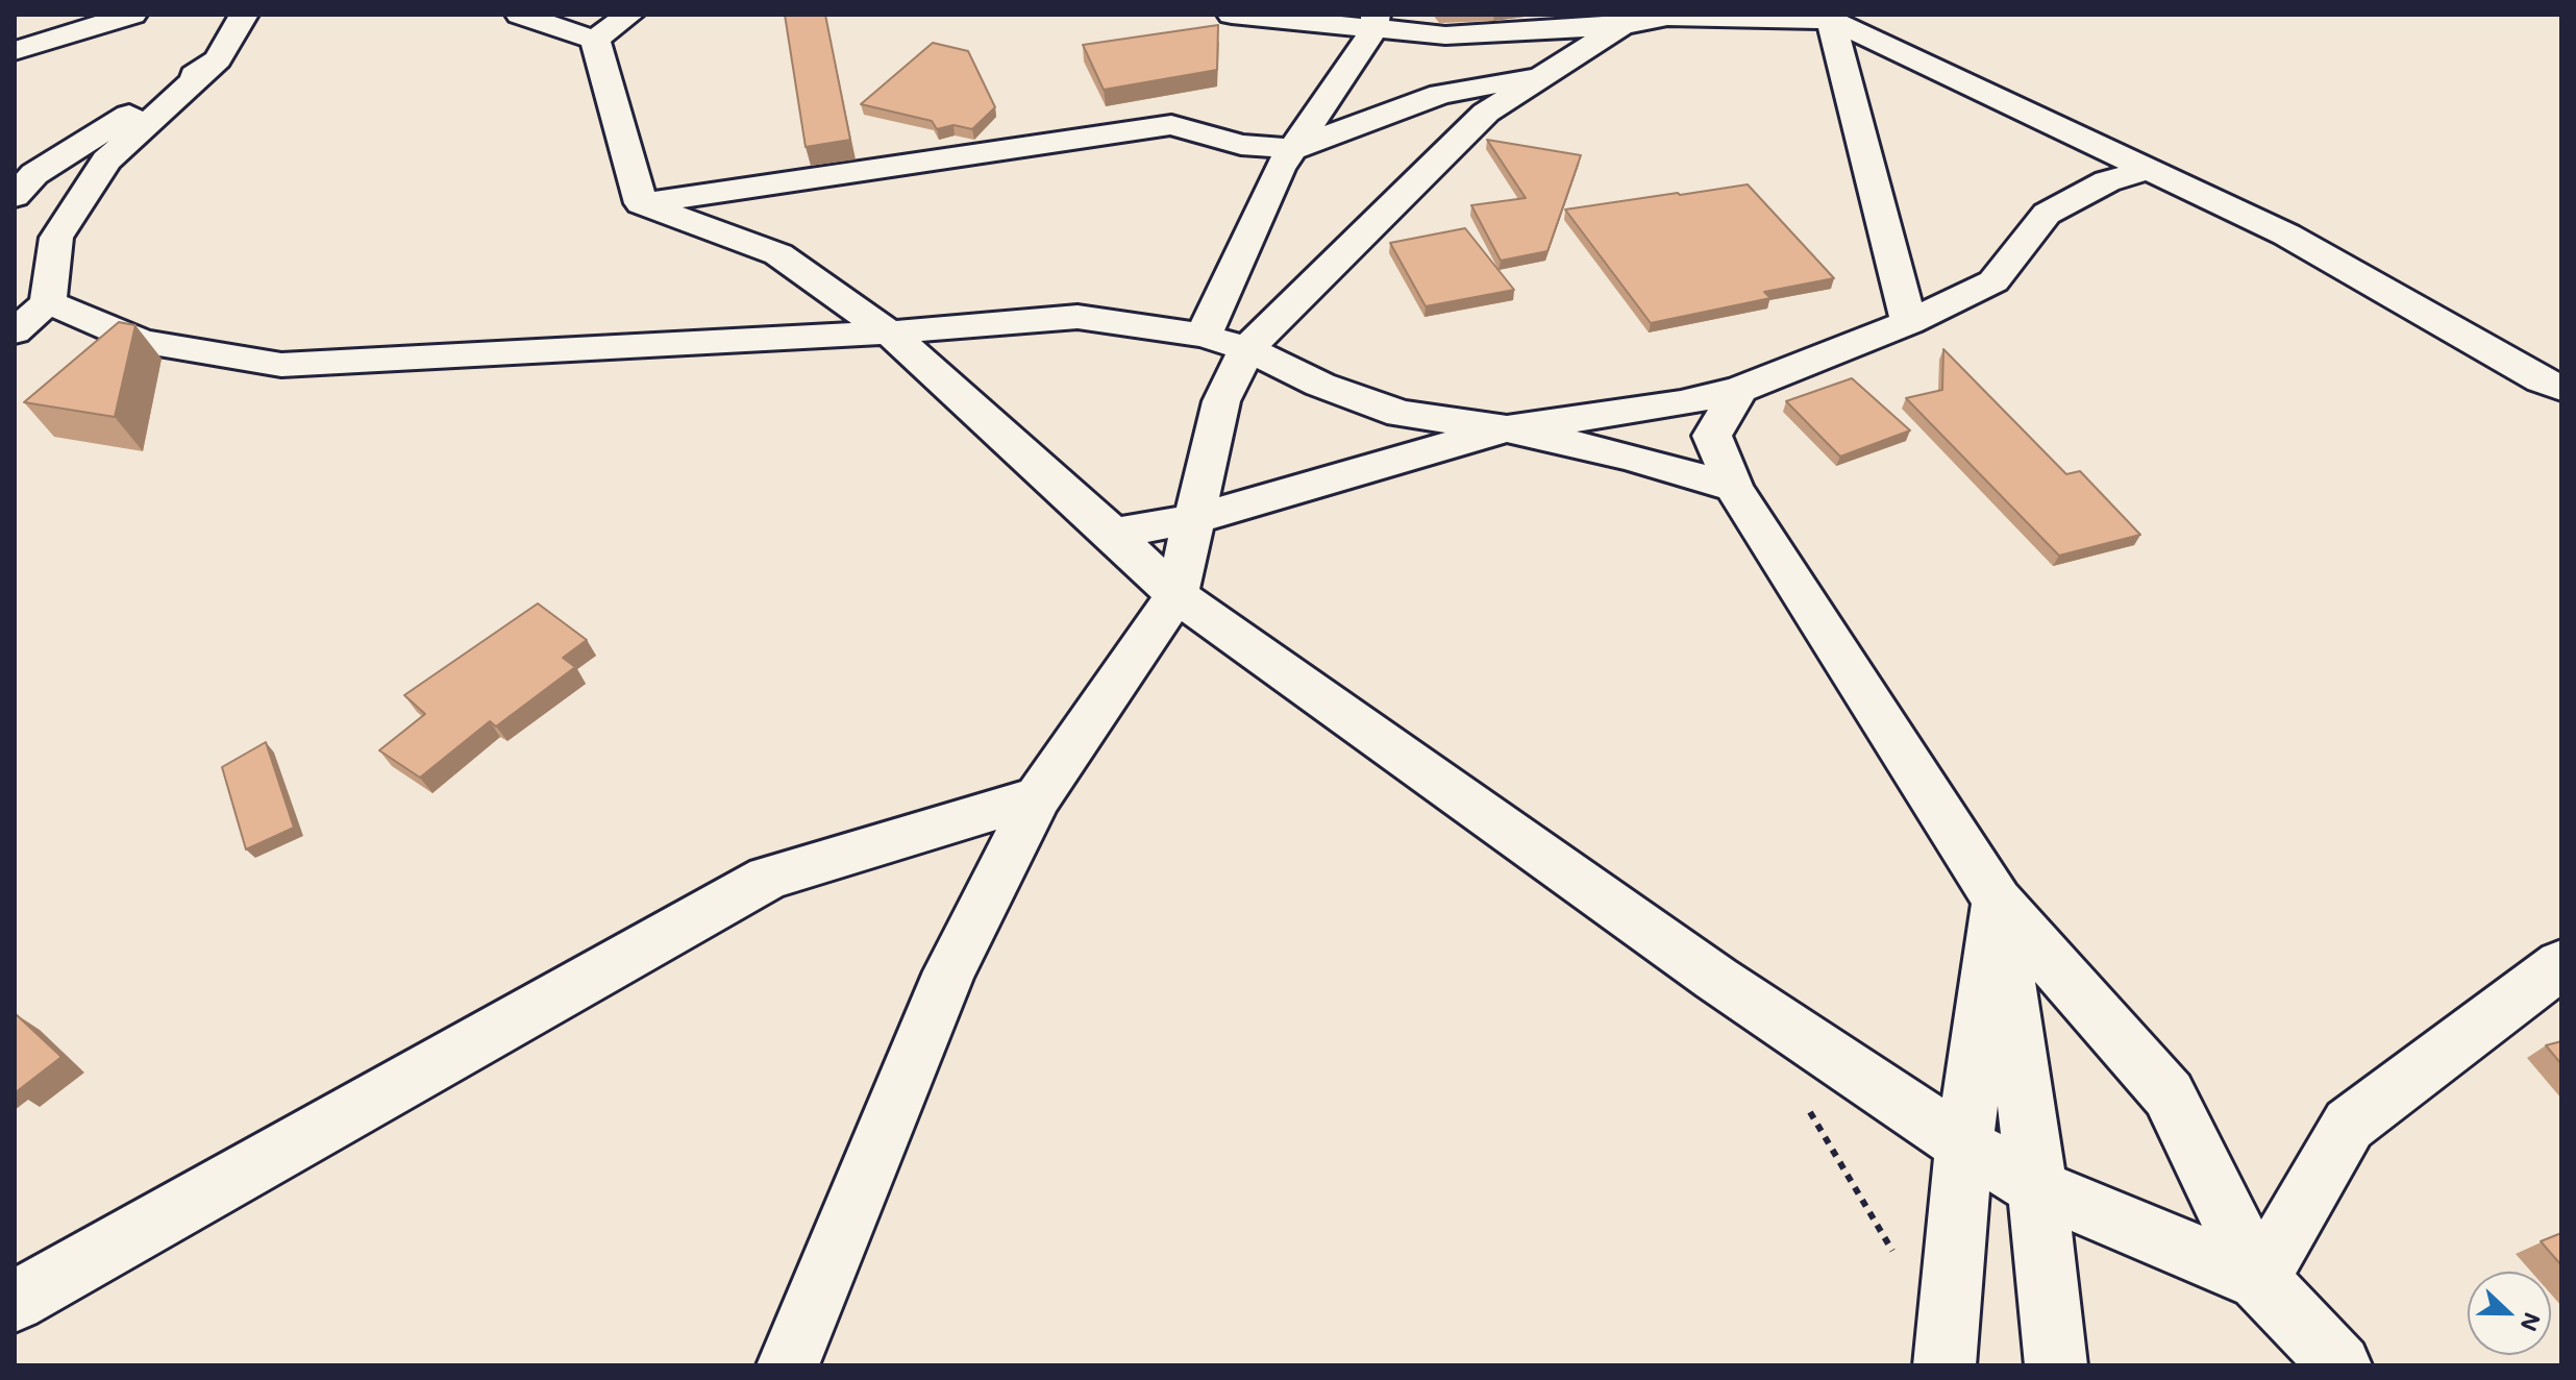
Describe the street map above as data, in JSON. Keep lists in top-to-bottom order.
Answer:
{
  "north": "right"
}
